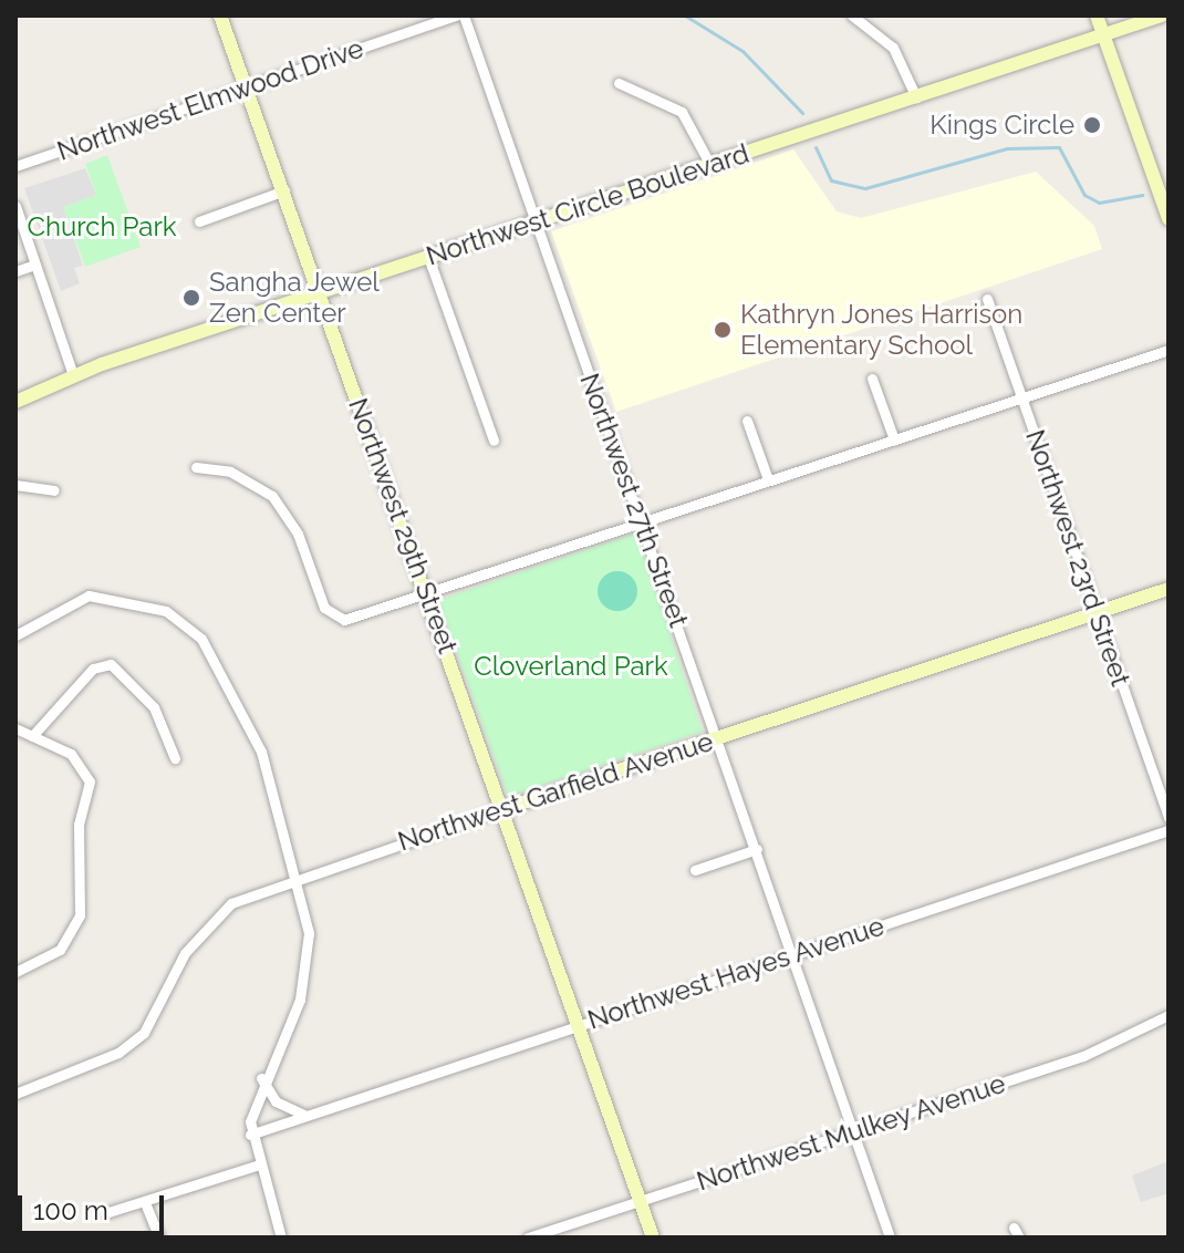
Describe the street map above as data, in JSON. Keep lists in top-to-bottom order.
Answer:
{
  "streets": {
    "street": [
      "Northwest Elmwood Drive",
      "Northwest Circle Boulevard",
      "Northwest 27th Street",
      "Northwest 29th Street",
      "Northwest 23rd Street",
      "Northwest Garfield Avenue",
      "Northwest Hayes Avenue",
      "Northwest Mulkey Avenue"
    ]
  },
  "crossings": [
    ["Northwest Elmwood Drive", "Northwest 29th Street"],
    ["Northwest Circle Boulevard", "Northwest 27th Street"],
    ["Northwest Circle Boulevard", "Northwest 29th Street"],
    ["Northwest 27th Street", "Northwest Garfield Avenue"],
    ["Northwest 27th Street", "Northwest Hayes Avenue"],
    ["Northwest 27th Street", "Northwest Mulkey Avenue"],
    ["Northwest 29th Street", "Northwest Garfield Avenue"],
    ["Northwest 29th Street", "Northwest Hayes Avenue"],
    ["Northwest 29th Street", "Northwest Mulkey Avenue"],
    ["Northwest 23rd Street", "Northwest Garfield Avenue"]
  ],
  "parks": ["Church Park", "Cloverland Park"],
  "places": ["Kings Circle", "Sangha Jewel Zen Center", "Kathryn Jones Harrison Elementary School"],
  "scale_bar": "100 m"
}
